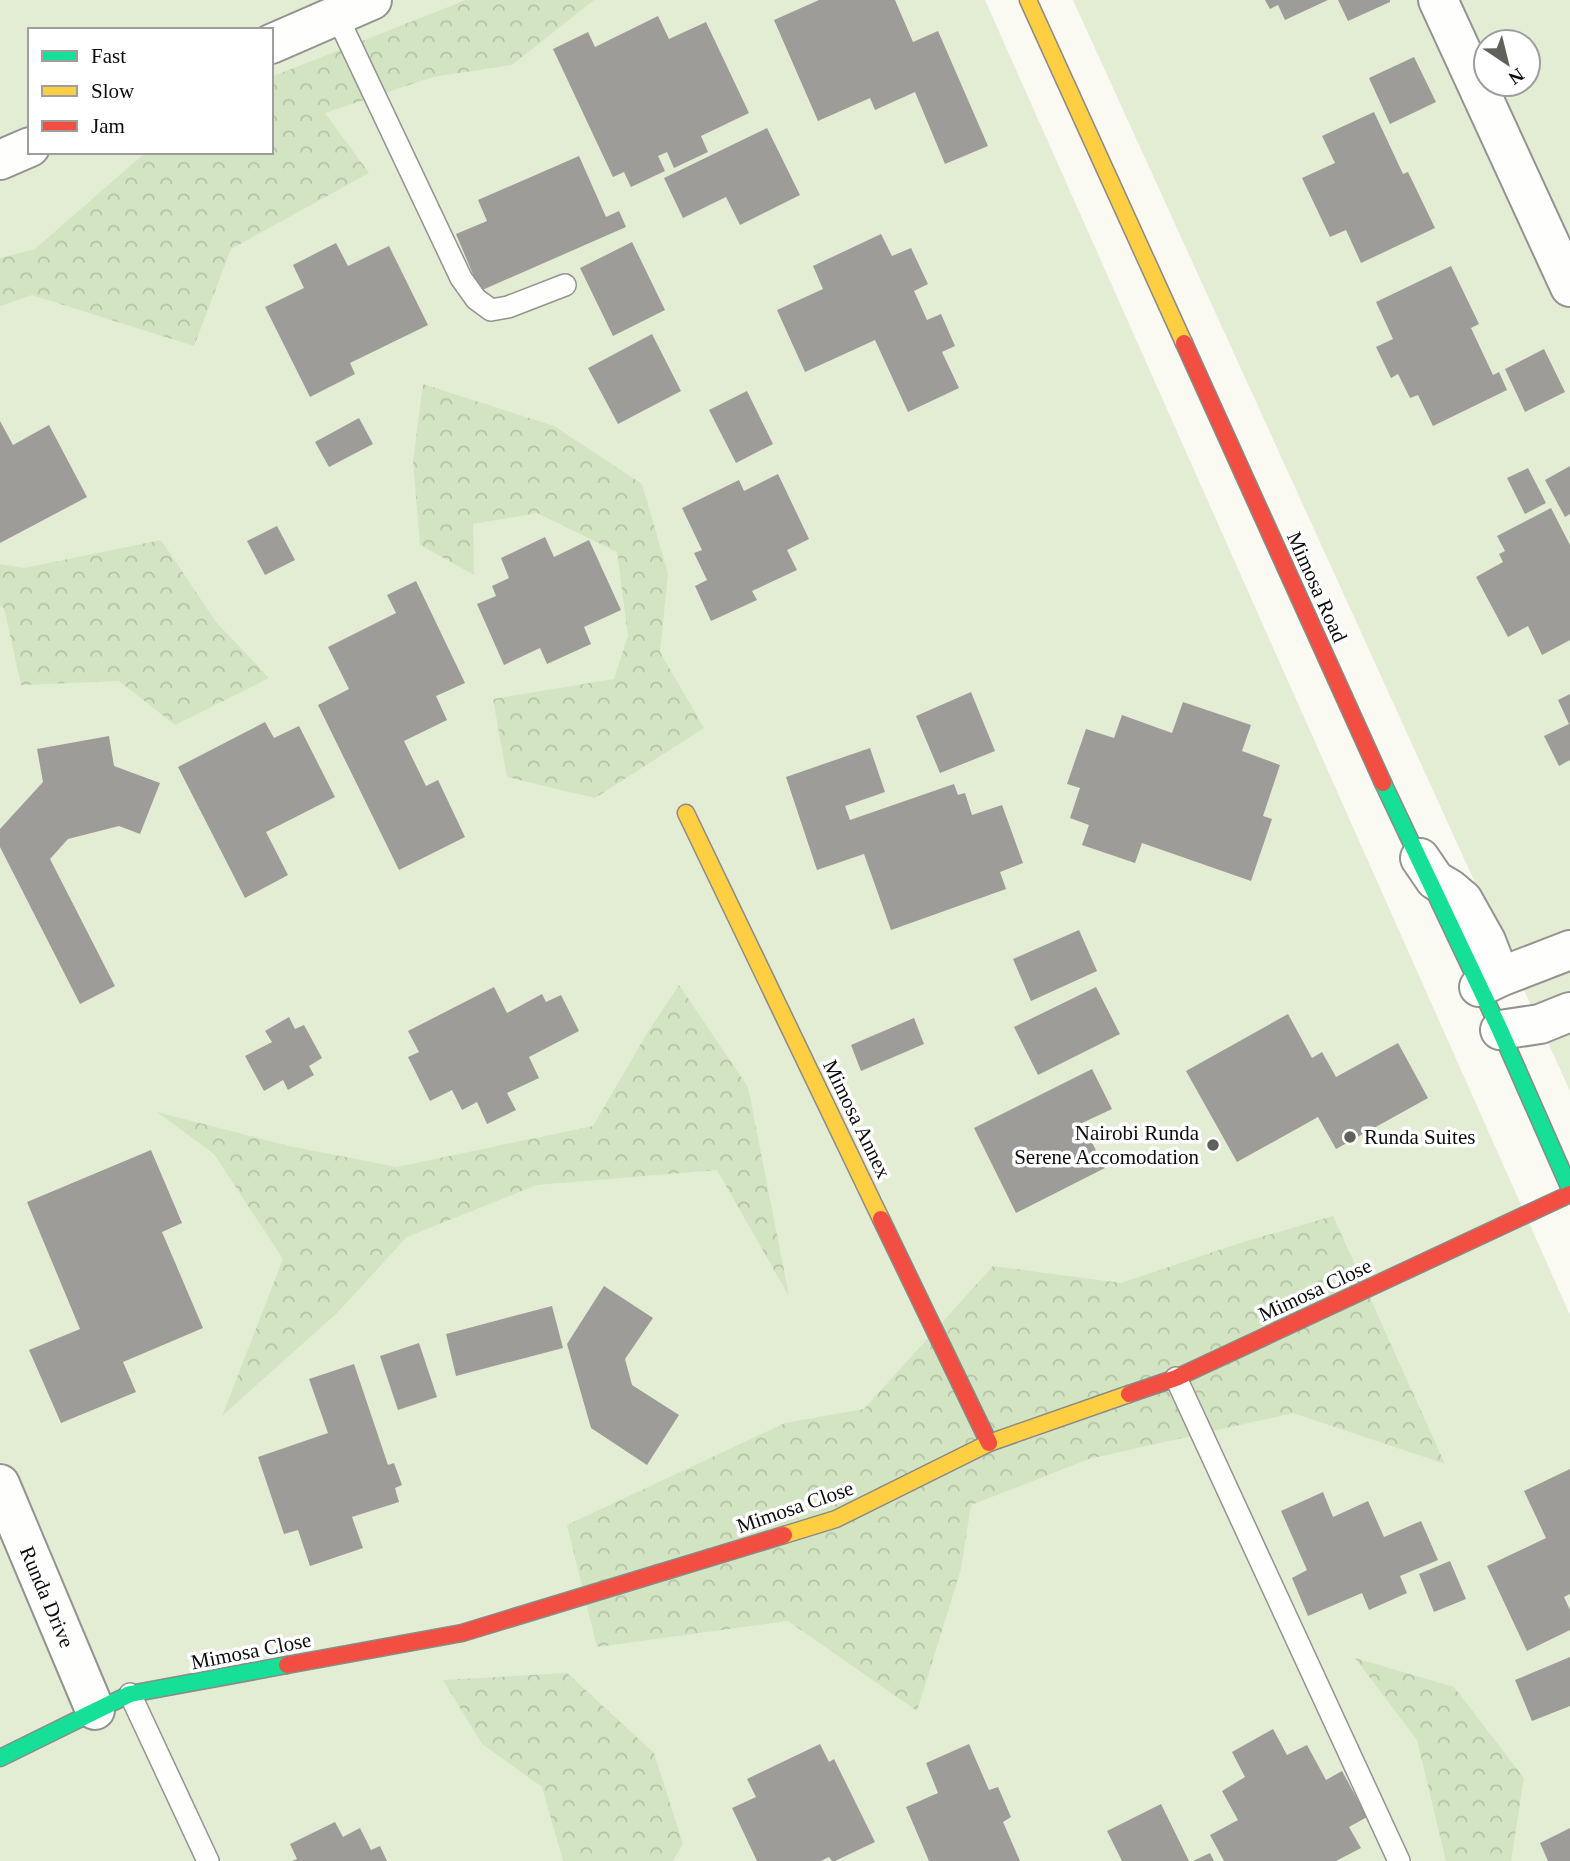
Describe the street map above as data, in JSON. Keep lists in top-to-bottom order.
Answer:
{
  "streets": {
    "street": [
      "Mimosa Road",
      "Mimosa Annex",
      "Mimosa Close",
      "Runda Drive"
    ]
  },
  "crossings": [
    ["Mimosa Annex", "Mimosa Close"],
    ["Mimosa Close", "Runda Drive"]
  ],
  "places": ["Runda Suites", "Nairobi Runda Serene Accomodation"],
  "legend": ["Fast", "Slow", "Jam"],
  "north": "bottom right"
}
